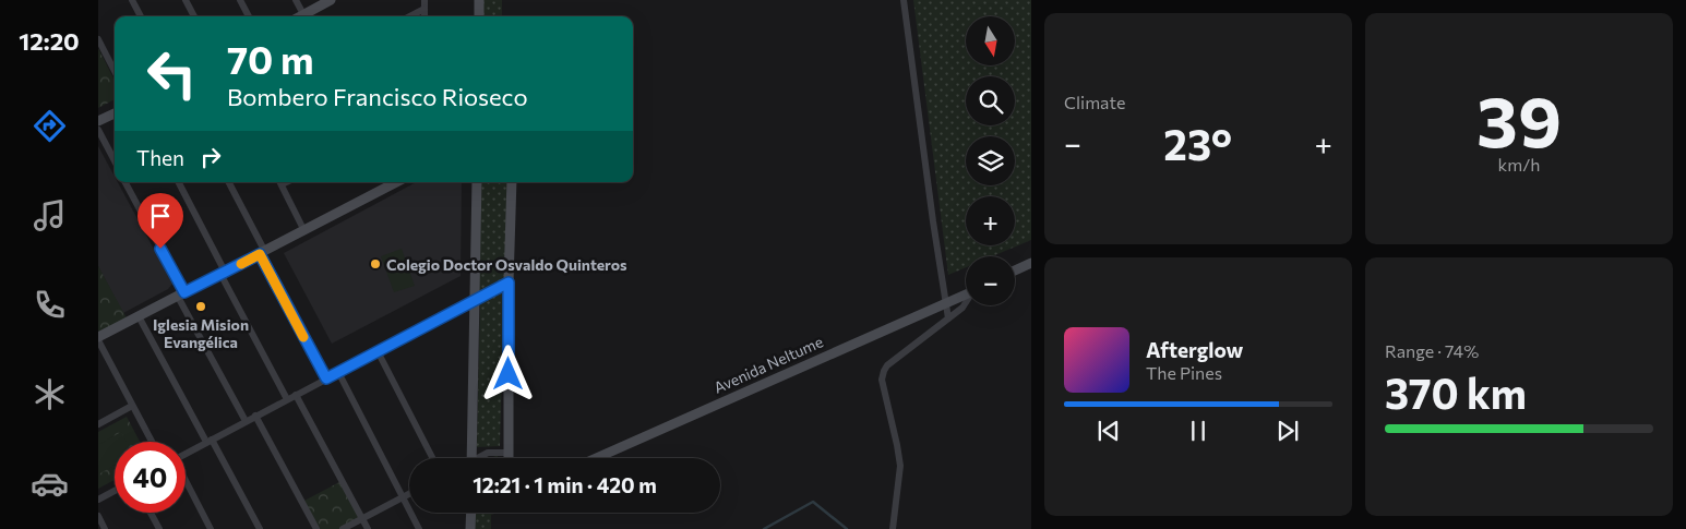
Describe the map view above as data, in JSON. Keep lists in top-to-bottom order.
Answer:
{
  "streets": {
    "street": ["Avenida Neltume"]
  },
  "places": ["Colegio Doctor Osvaldo Quinteros", "Iglesia Mision Evangélica"],
  "north": "bottom",
  "page": {
    "tabs": "12:20",
    "tile": [
      "Climate",
      ["39", "km/h"],
      ["Range · 74%", "370 km"]
    ],
    "map_buttons": ["+", "−"],
    "turn": ["70 m", "Bombero Francisco Rioseco"],
    "heat": ["−", "23°", "+"],
    "then": "Then",
    "song": ["Afterglow", "The Pines"],
    "limit": "40",
    "trip": "12:21 · 1 min · 420 m"
  }
}
